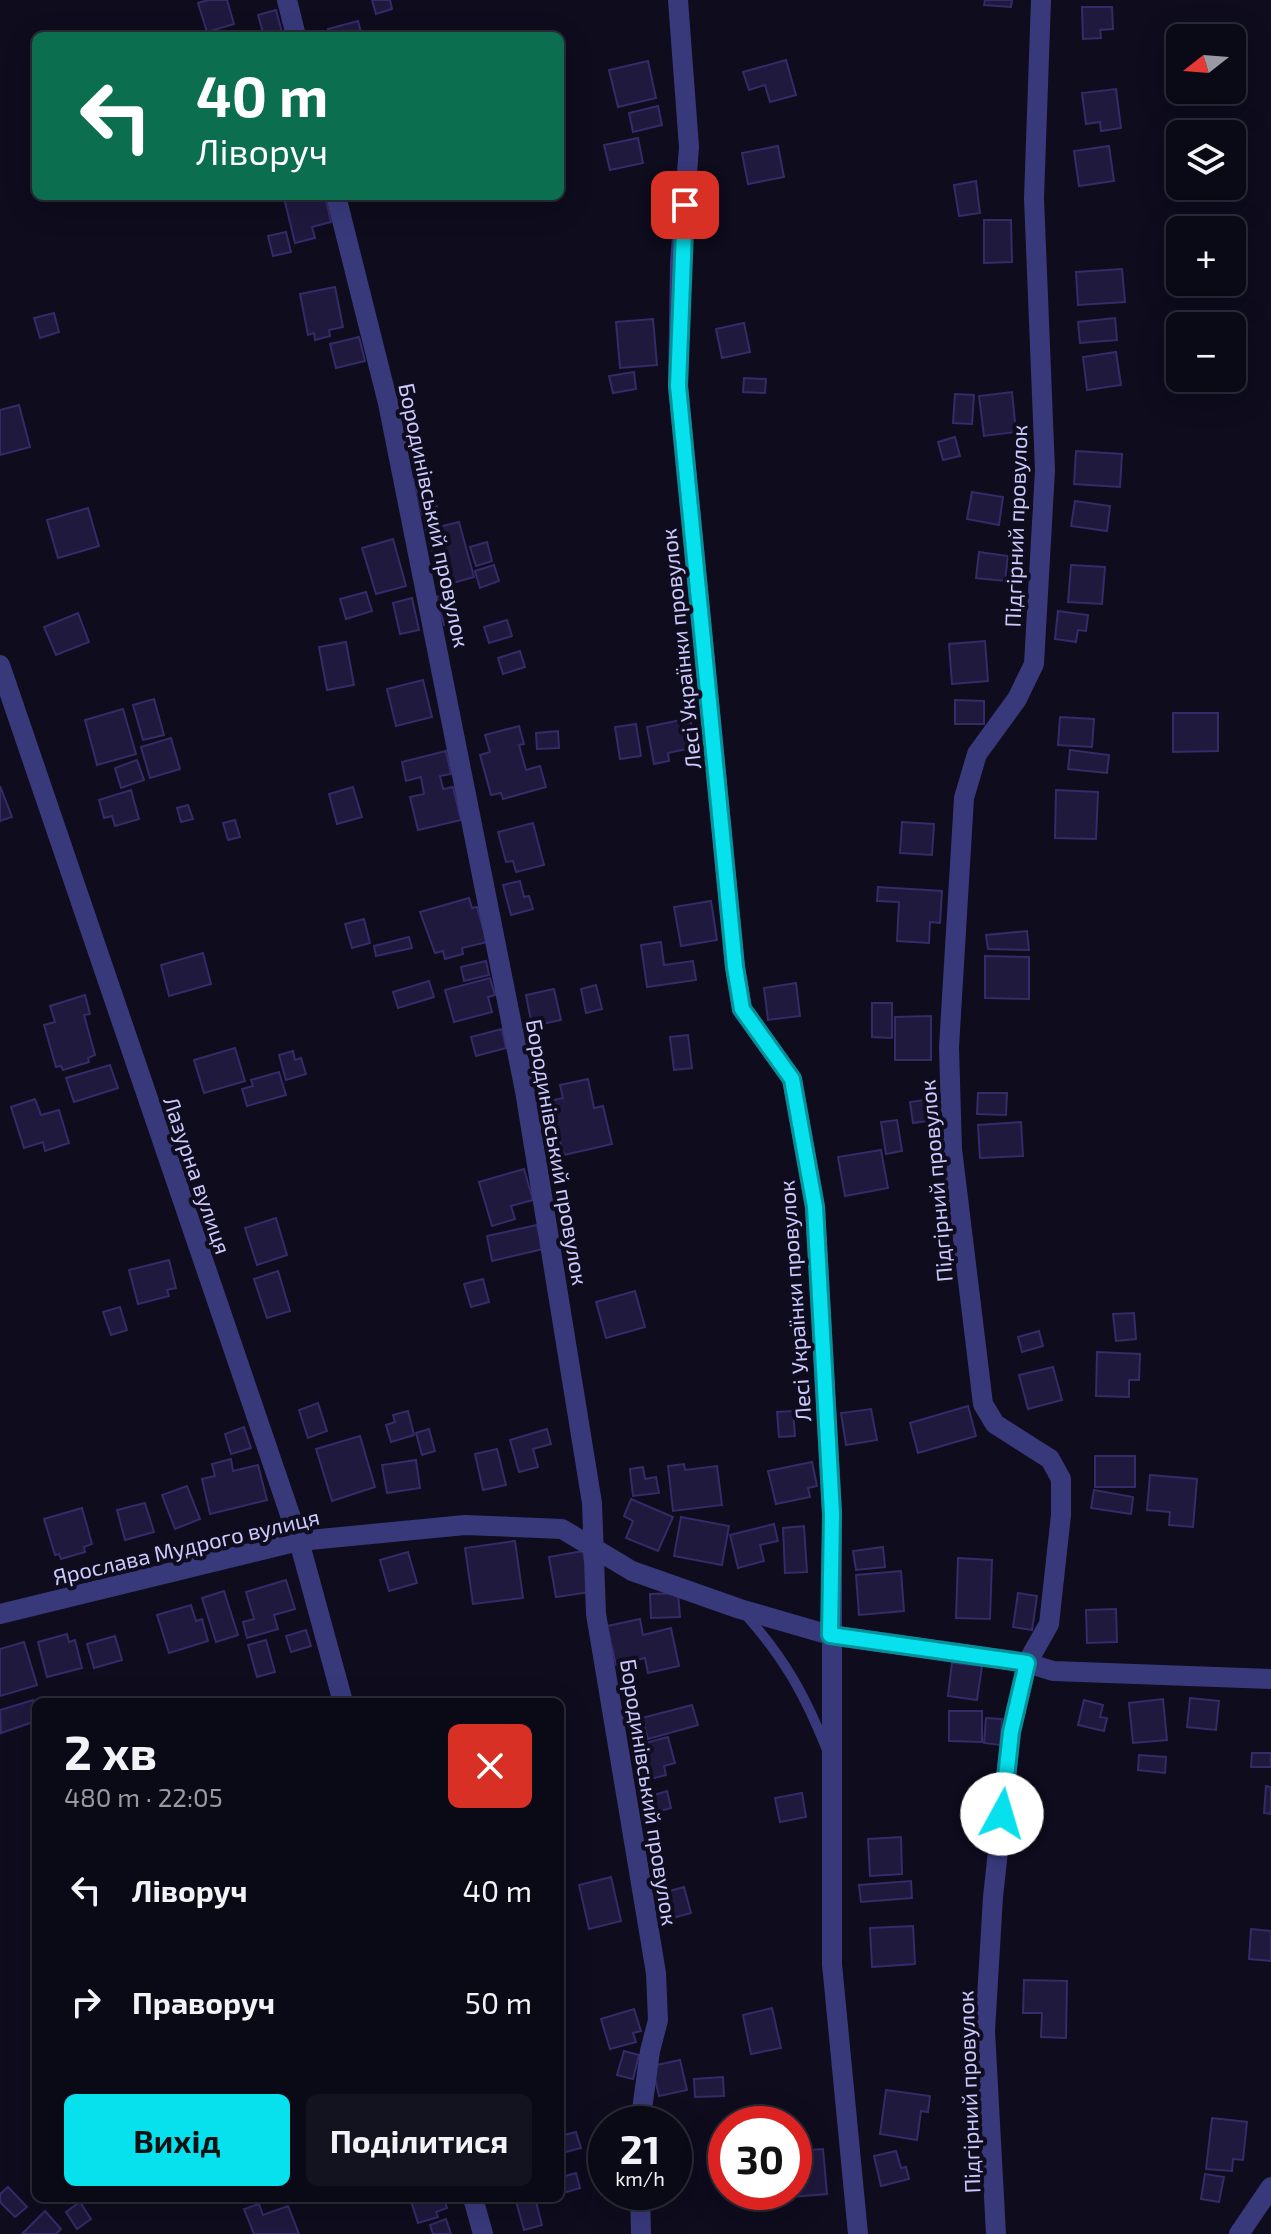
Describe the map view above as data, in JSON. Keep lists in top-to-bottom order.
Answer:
{
  "streets": {
    "street": [
      "Бородинівський провулок",
      "Підгірний провулок",
      "Лесі Українки провулок",
      "Лазурна вулиця",
      "Ярослава Мудрого вулиця"
    ]
  },
  "crossings": [
    ["Бородинівський провулок", "Ярослава Мудрого вулиця"],
    ["Підгірний провулок", "Ярослава Мудрого вулиця"],
    ["Лесі Українки провулок", "Ярослава Мудрого вулиця"],
    ["Лазурна вулиця", "Ярослава Мудрого вулиця"]
  ],
  "north": "left",
  "page": {
    "map_buttons": ["+", "−"],
    "turn": ["40 m", "Ліворуч"],
    "heading": ["2 хв", "480 m · 22:05"],
    "list": [
      {
        "name": "Ліворуч",
        "value": "40 m"
      },
      {
        "name": "Праворуч",
        "value": "50 m"
      }
    ],
    "buttons": ["Вихід", "Поділитися"],
    "speed": "21 km/h",
    "limit": "30"
  }
}
